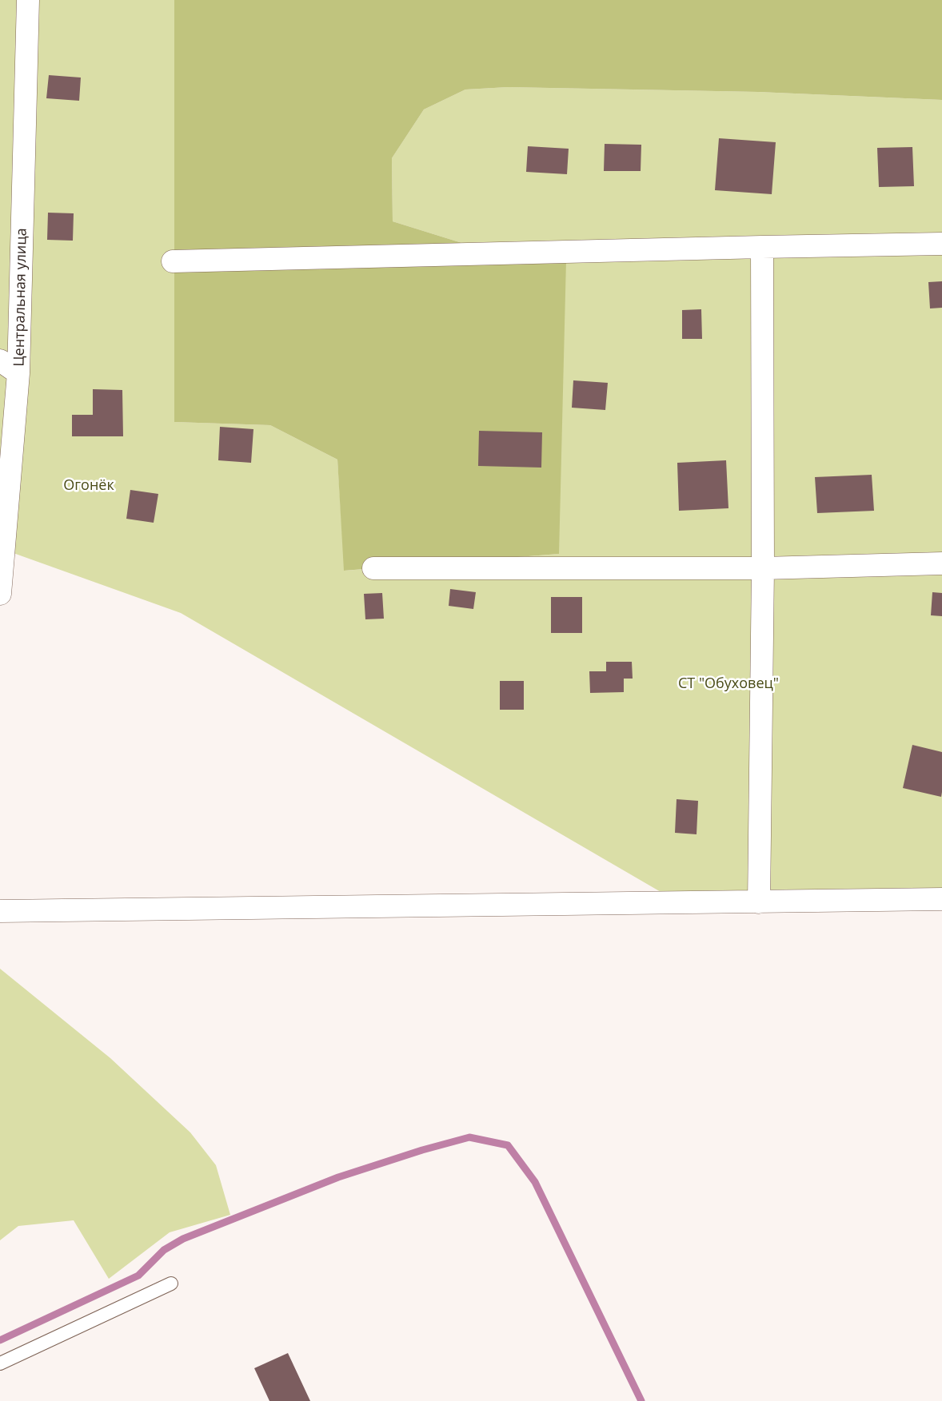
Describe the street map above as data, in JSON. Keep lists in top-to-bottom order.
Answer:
{
  "streets": {
    "street": ["Центральная улица"]
  },
  "parks": ["Огонёк", "СТ \"Обуховец\""]
}
